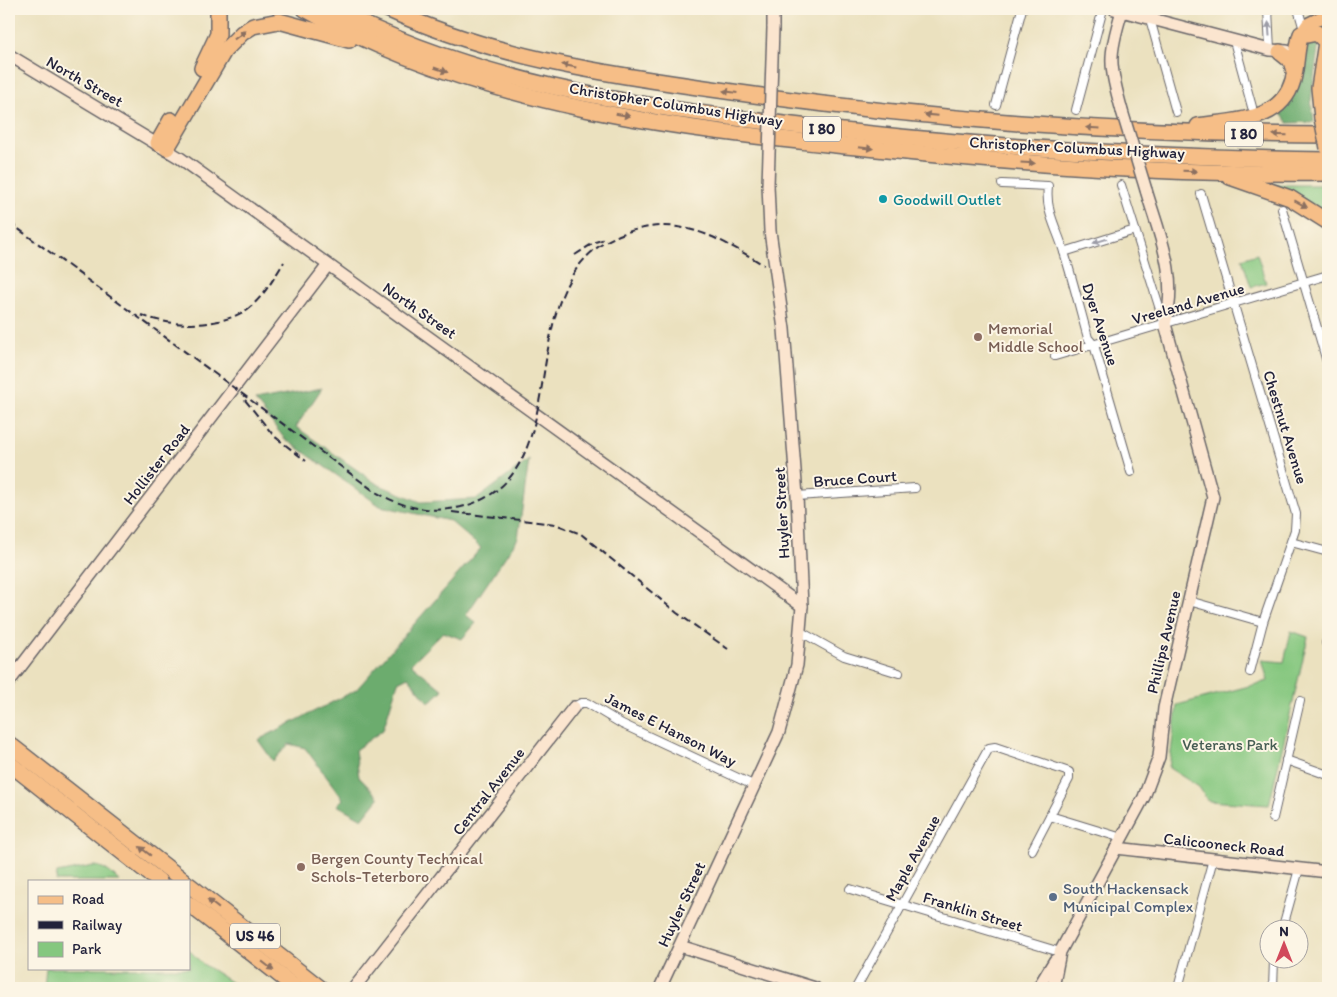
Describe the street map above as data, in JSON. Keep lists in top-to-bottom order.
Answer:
{
  "streets": {
    "highway": ["Christopher Columbus Highway", "I 80", "US 46"],
    "street": [
      "North Street",
      "Vreeland Avenue",
      "Dyer Avenue",
      "Chestnut Avenue",
      "Hollister Road",
      "Bruce Court",
      "Huyler Street",
      "Phillips Avenue",
      "James E Hanson Way",
      "Central Avenue",
      "Calicooneck Road",
      "Maple Avenue",
      "Franklin Street"
    ]
  },
  "crossings": [
    ["North Street", "Hollister Road"],
    ["North Street", "Huyler Street"],
    ["Vreeland Avenue", "Dyer Avenue"],
    ["Vreeland Avenue", "Chestnut Avenue"],
    ["Vreeland Avenue", "Phillips Avenue"],
    ["Bruce Court", "Huyler Street"],
    ["Huyler Street", "James E Hanson Way"],
    ["Phillips Avenue", "Calicooneck Road"],
    ["Phillips Avenue", "Franklin Street"],
    ["James E Hanson Way", "Central Avenue"],
    ["Maple Avenue", "Franklin Street"]
  ],
  "parks": ["Veterans Park"],
  "places": [
    "Goodwill Outlet",
    "Memorial Middle School",
    "Bergen County Technical Schols-Teterboro",
    "South Hackensack Municipal Complex"
  ],
  "legend": ["Road", "Railway", "Park"],
  "north": "top"
}
